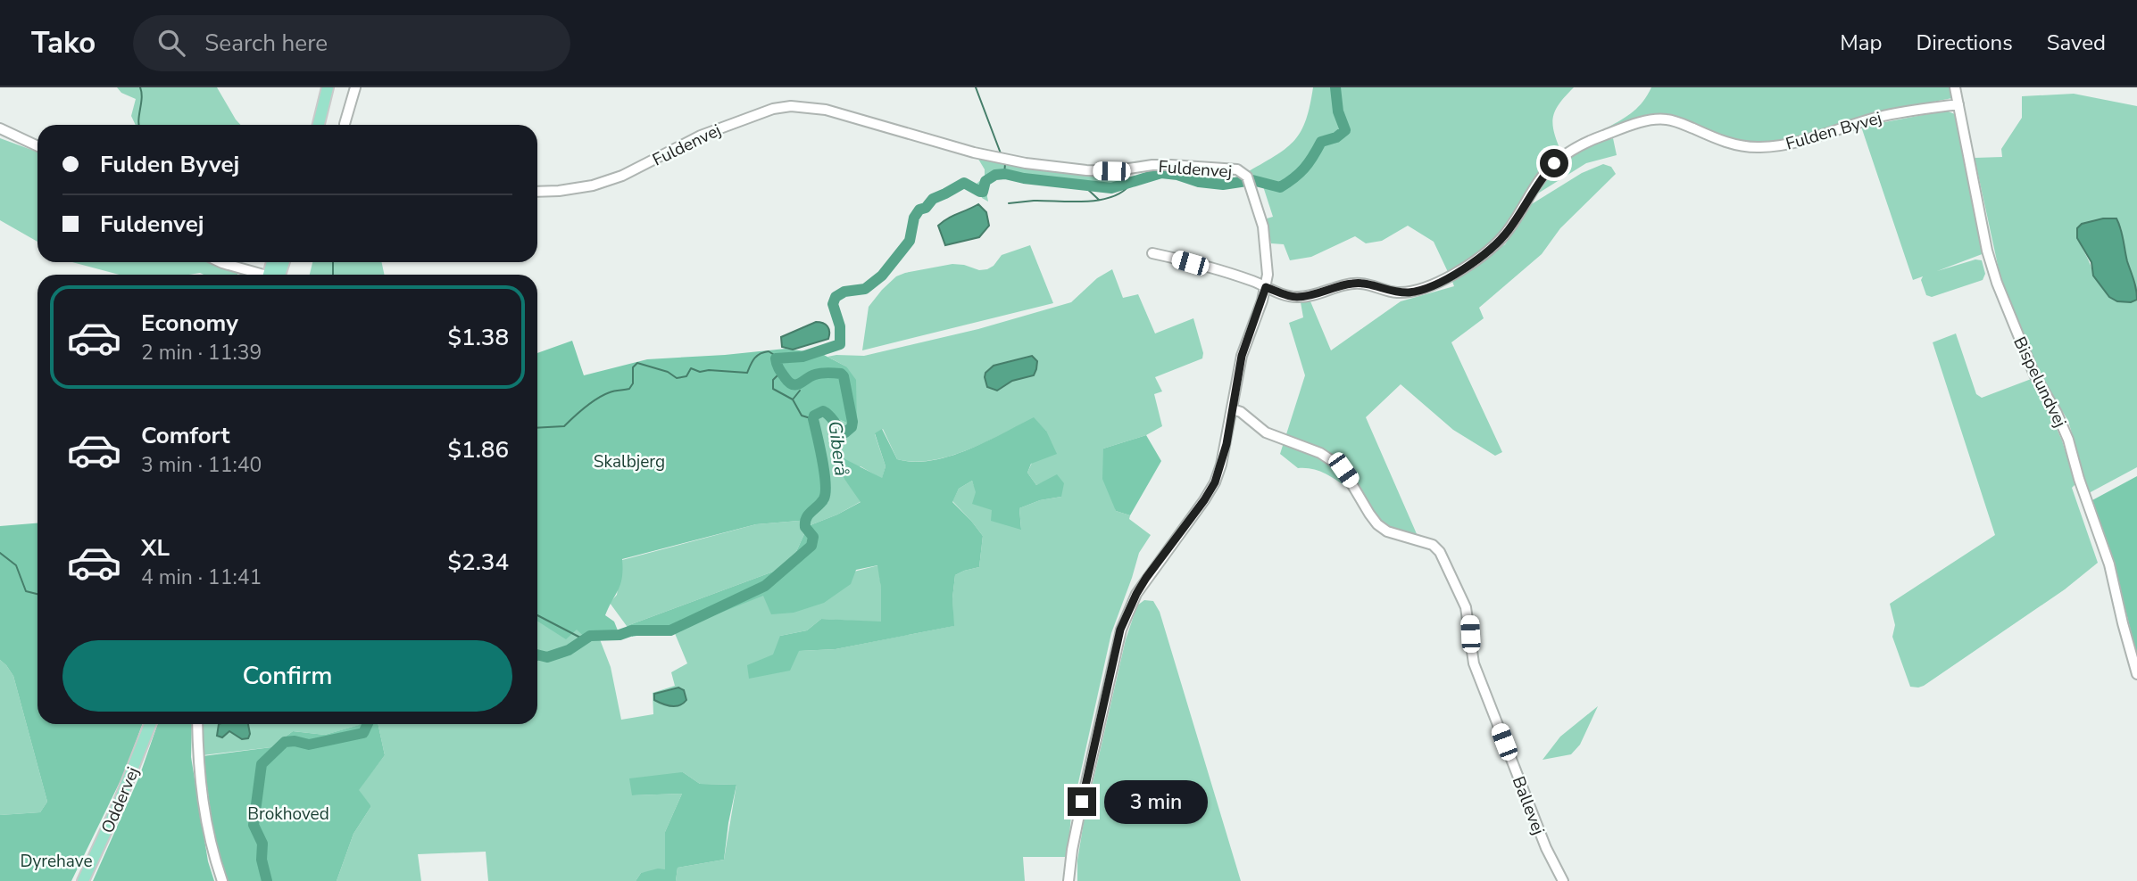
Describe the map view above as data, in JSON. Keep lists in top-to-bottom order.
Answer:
{
  "streets": {
    "main road": ["Oddervej"],
    "street": [
      "Fulden Byvej",
      "Fuldenvej",
      "Bispelundvej",
      "Ballevej"
    ]
  },
  "crossings": [
    ["Fulden Byvej", "Fuldenvej"],
    ["Fulden Byvej", "Bispelundvej"],
    ["Fuldenvej", "Ballevej"]
  ],
  "water": ["Giberå"],
  "parks": ["Skalbjerg", "Brokhoved", "Dyrehave"],
  "page": {
    "header": "Tako",
    "search": "Search here",
    "nav": ["Map", "Directions", "Saved"],
    "banner": ["Fulden Byvej", "Fuldenvej"],
    "list": [
      {
        "name": "Economy",
        "note": "2 min · 11:39",
        "value": "$1.38"
      },
      {
        "name": "Comfort",
        "note": "3 min · 11:40",
        "value": "$1.86"
      },
      {
        "name": "XL",
        "note": "4 min · 11:41",
        "value": "$2.34"
      }
    ],
    "buttons": "Confirm",
    "bubble": "3 min"
  }
}
